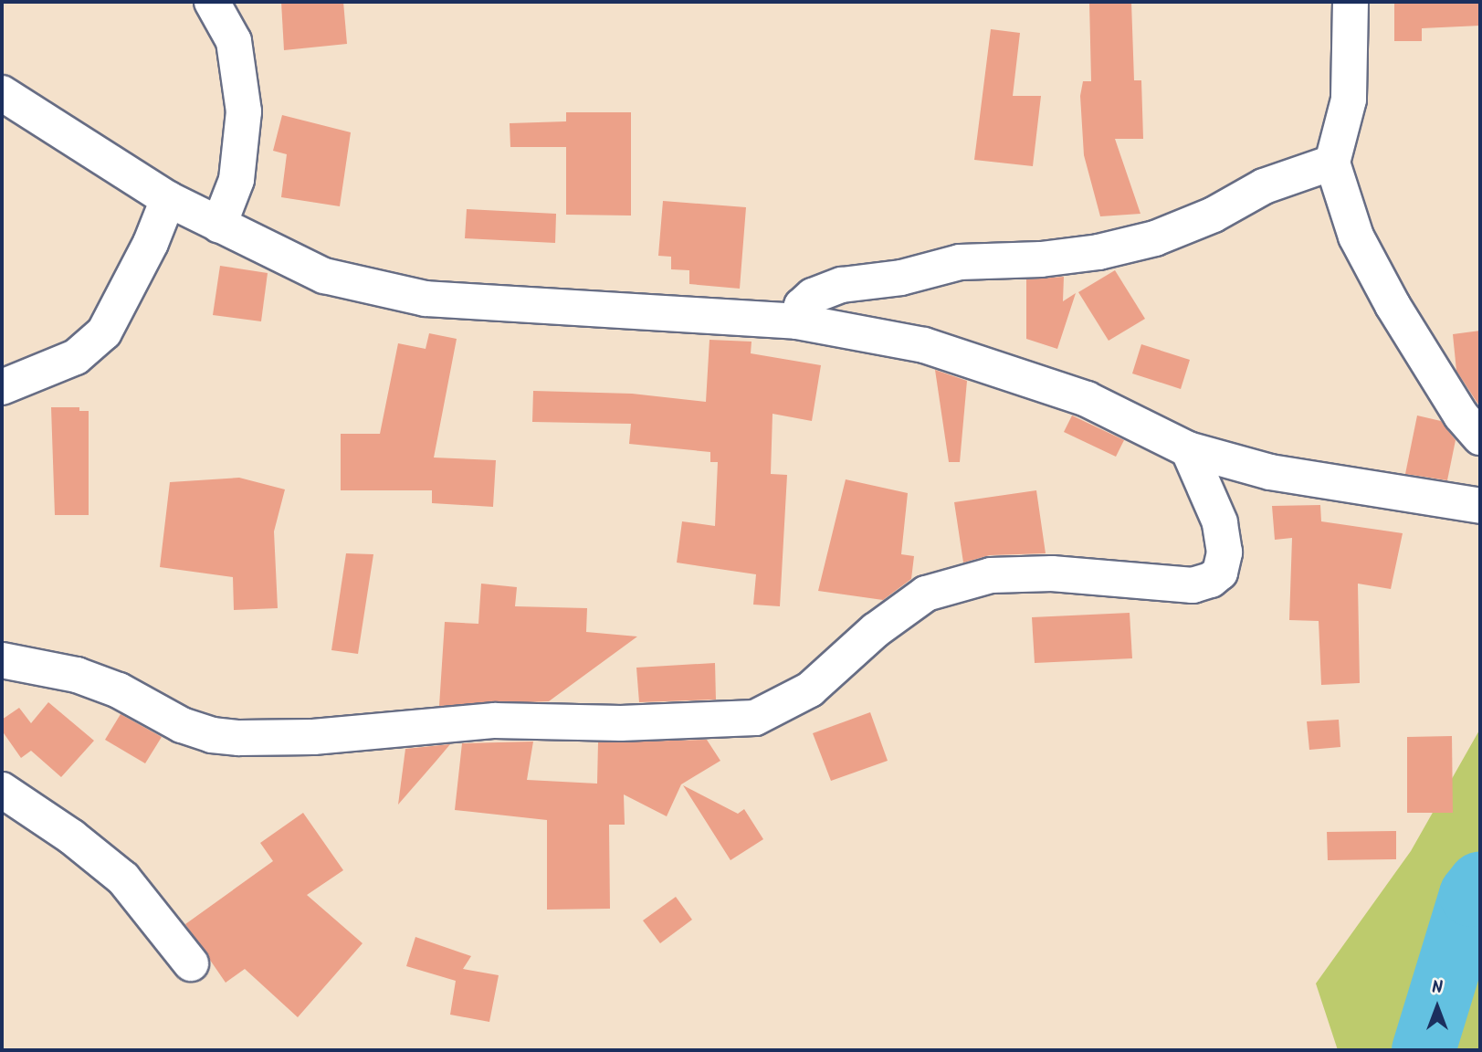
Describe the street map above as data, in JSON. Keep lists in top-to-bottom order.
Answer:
{
  "north": "top"
}
